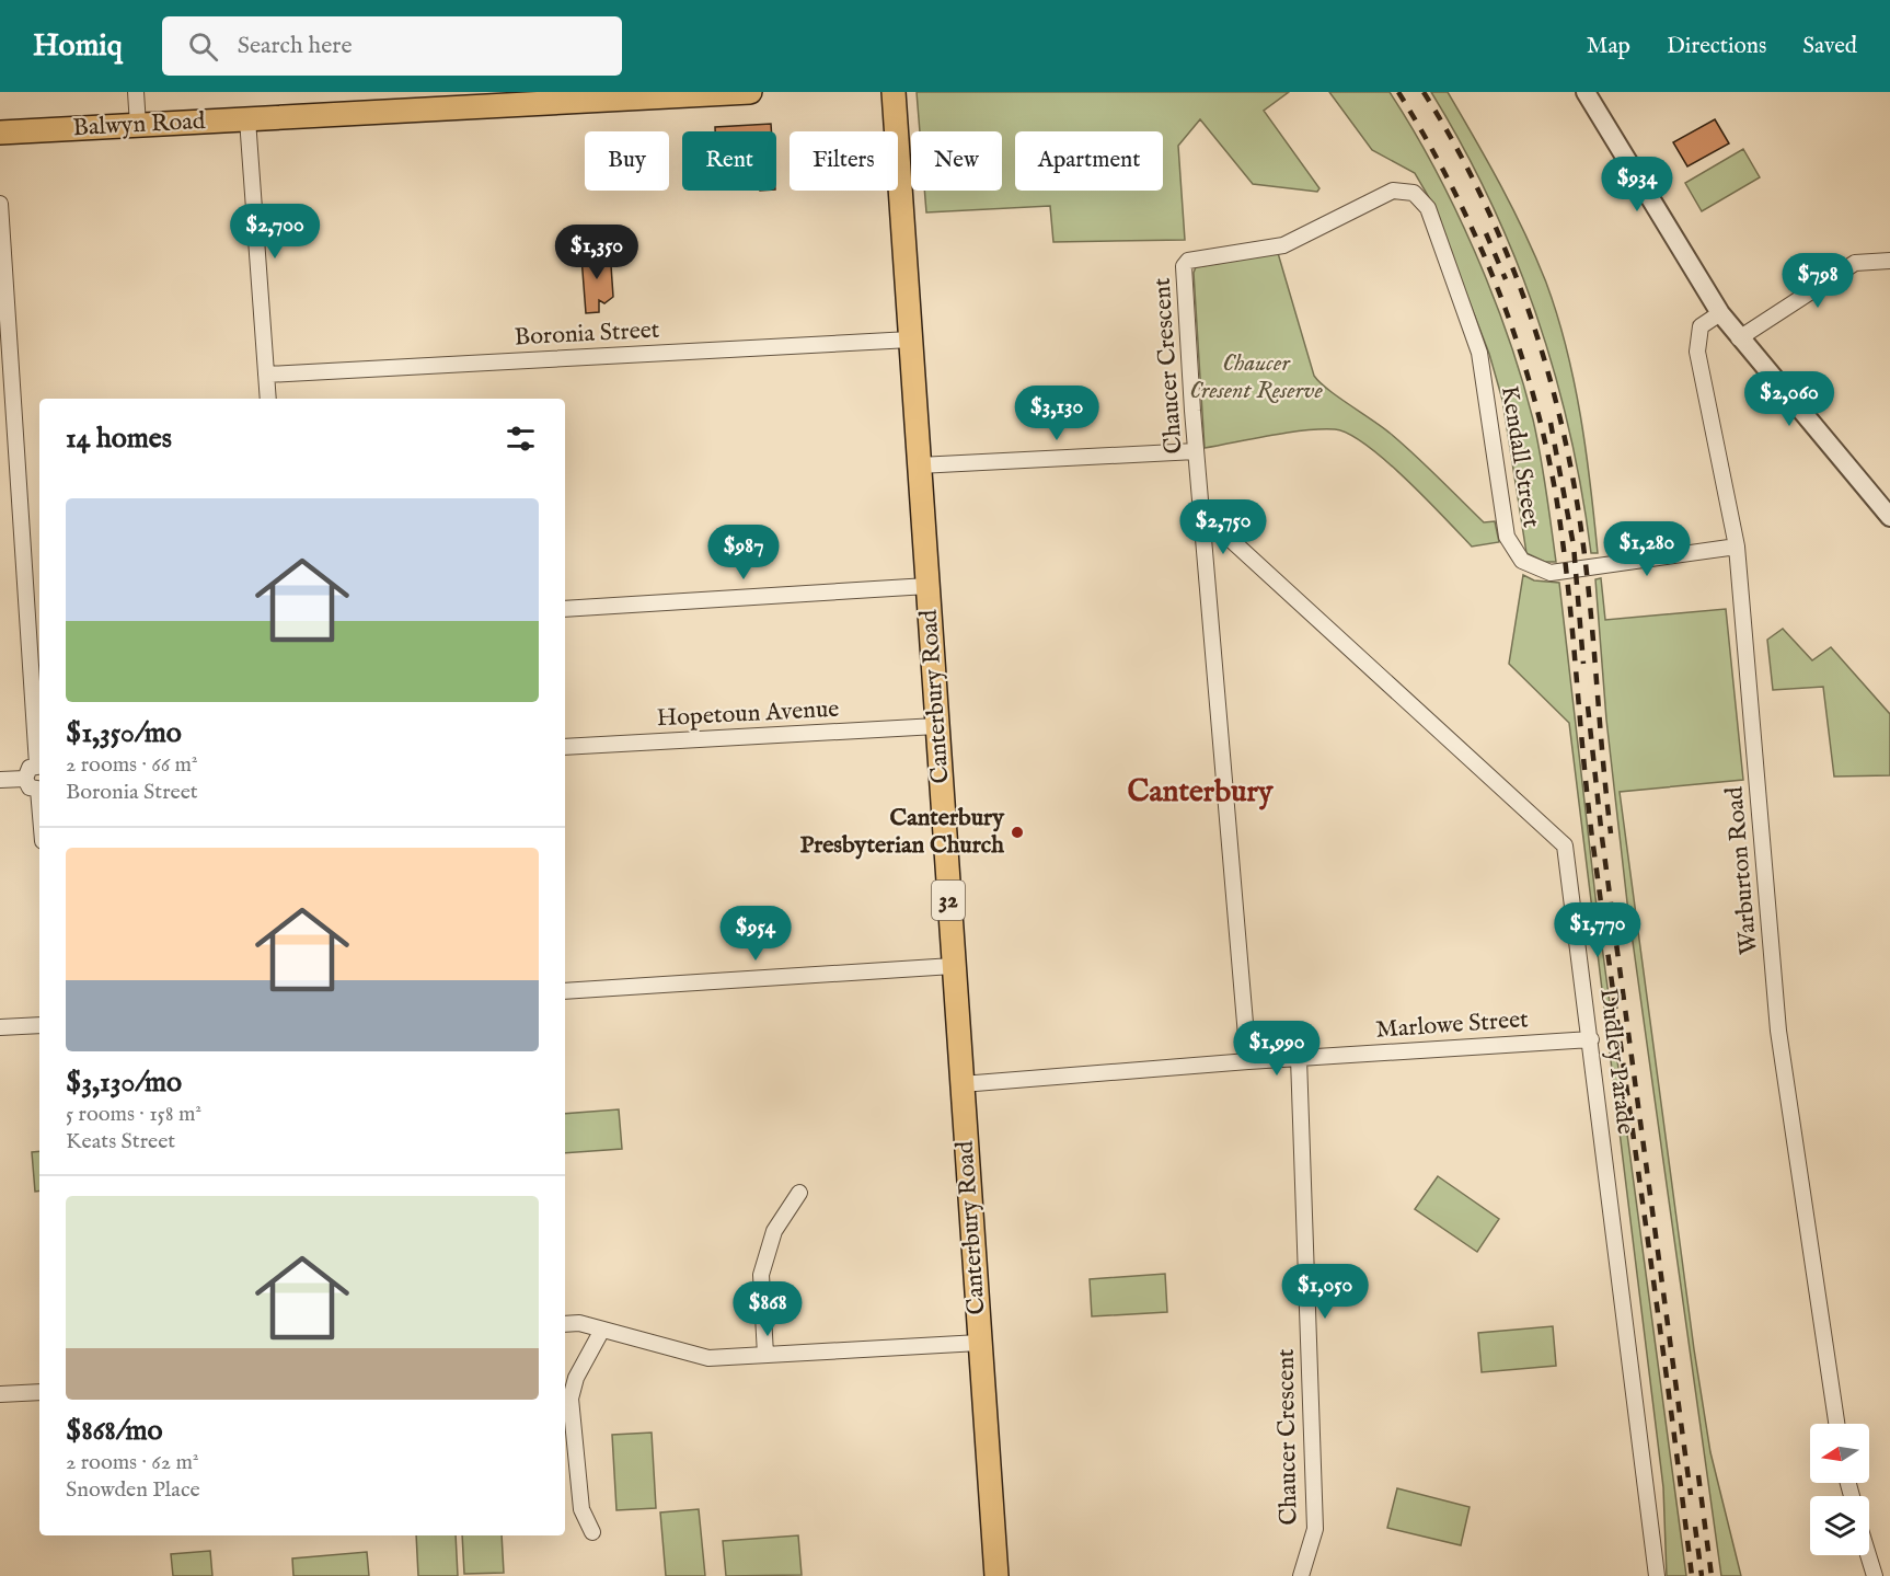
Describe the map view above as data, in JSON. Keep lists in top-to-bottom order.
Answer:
{
  "streets": {
    "main road": ["Balwyn Road", "Canterbury Road", "32"],
    "street": [
      "Boronia Street",
      "Chaucer Crescent",
      "Kendall Street",
      "Hopetoun Avenue",
      "Warburton Road",
      "Marlowe Street",
      "Dudley Parade"
    ]
  },
  "crossings": [
    ["Boronia Street", "Canterbury Road"],
    ["Chaucer Crescent", "Kendall Street"],
    ["Chaucer Crescent", "Marlowe Street"],
    ["Chaucer Crescent", "Dudley Parade"],
    ["Kendall Street", "Warburton Road"],
    ["Canterbury Road", "Hopetoun Avenue"],
    ["Canterbury Road", "Marlowe Street"],
    ["Marlowe Street", "Dudley Parade"]
  ],
  "districts": ["Canterbury"],
  "parks": ["Chaucer Cresent Reserve"],
  "places": ["Canterbury Presbyterian Church"],
  "north": "left",
  "page": {
    "header": "Homiq",
    "search": "Search here",
    "nav": ["Map", "Directions", "Saved"],
    "chip": [
      "Buy",
      "Rent",
      "Filters",
      "New",
      "Apartment"
    ],
    "price": [
      "$934",
      "$2,700",
      "$1,350",
      "$798",
      "$2,060",
      "$3,130",
      "$2,750",
      "$1,280",
      "$987",
      "$1,770",
      "$954",
      "$1,990",
      "$1,050",
      "$868"
    ],
    "heading": "14 homes",
    "list": [
      {
        "name": "$1,350/mo",
        "note": "2 rooms · 66 m² · Boronia Street"
      },
      {
        "name": "$3,130/mo",
        "note": "5 rooms · 158 m² · Keats Street"
      },
      {
        "name": "$868/mo",
        "note": "2 rooms · 62 m² · Snowden Place"
      }
    ]
  }
}
